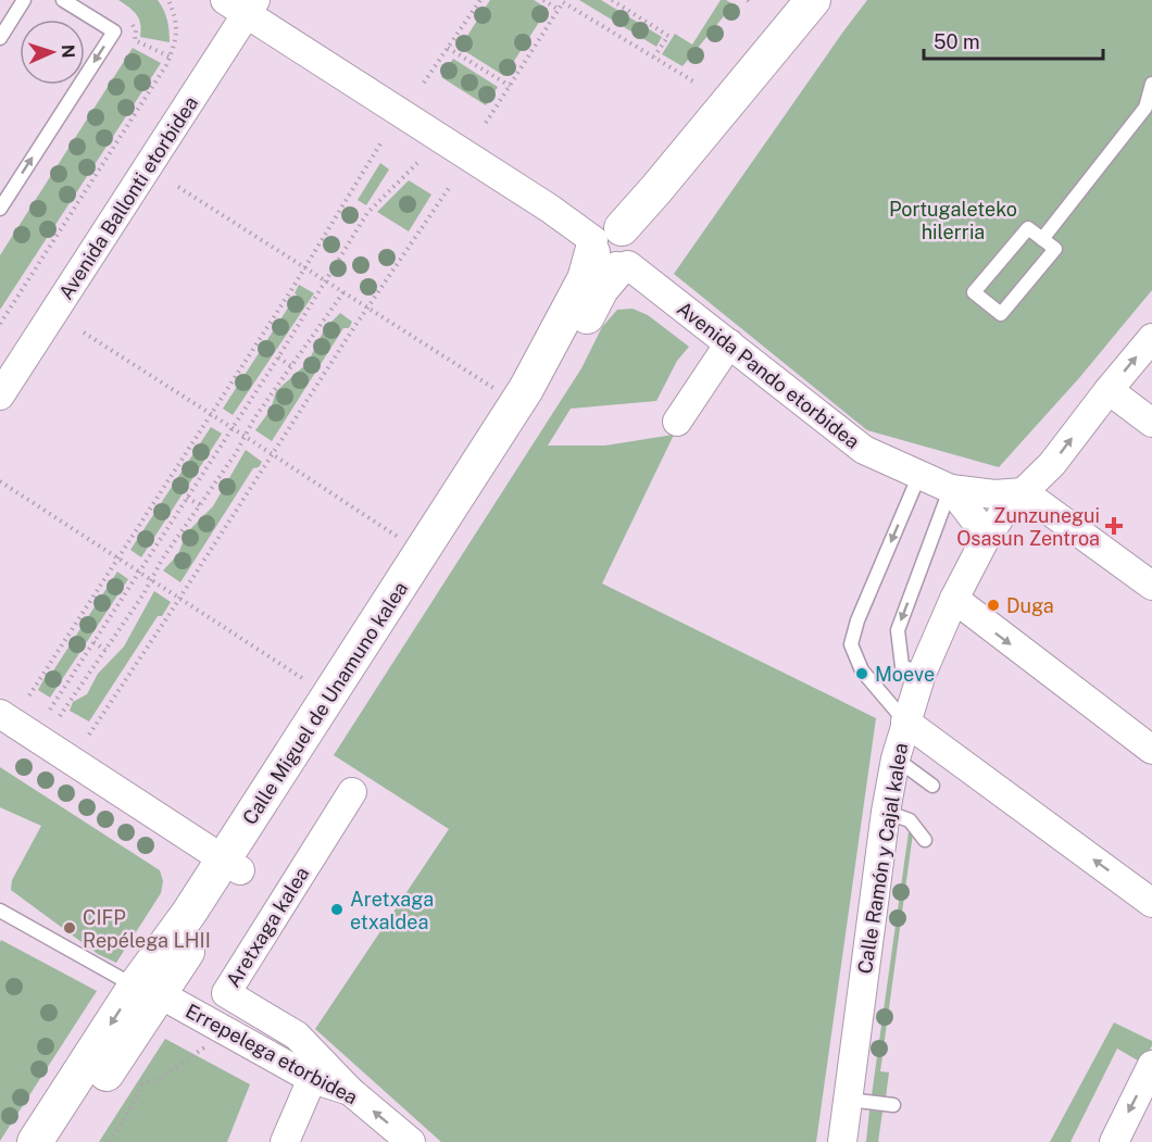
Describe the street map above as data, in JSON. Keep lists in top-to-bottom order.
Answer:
{
  "streets": {
    "street": [
      "Avenida Ballonti etorbidea",
      "Avenida Pando etorbidea",
      "Calle Miguel de Unamuno kalea",
      "Calle Ramón y Cajal kalea",
      "Aretxaga kalea",
      "Errepelega etorbidea"
    ]
  },
  "crossings": [
    ["Avenida Ballonti etorbidea", "Avenida Pando etorbidea"],
    ["Avenida Pando etorbidea", "Calle Miguel de Unamuno kalea"],
    ["Avenida Pando etorbidea", "Calle Ramón y Cajal kalea"],
    ["Calle Miguel de Unamuno kalea", "Errepelega etorbidea"],
    ["Aretxaga kalea", "Errepelega etorbidea"]
  ],
  "parks": ["Portugaleteko hilerria"],
  "places": {
    "health": ["Zunzunegui Osasun Zentroa"],
    "other": [
      "Duga",
      "Moeve",
      "Aretxaga etxaldea",
      "CIFP Repélega LHII"
    ]
  },
  "scale_bar": "50 m",
  "north": "right"
}
